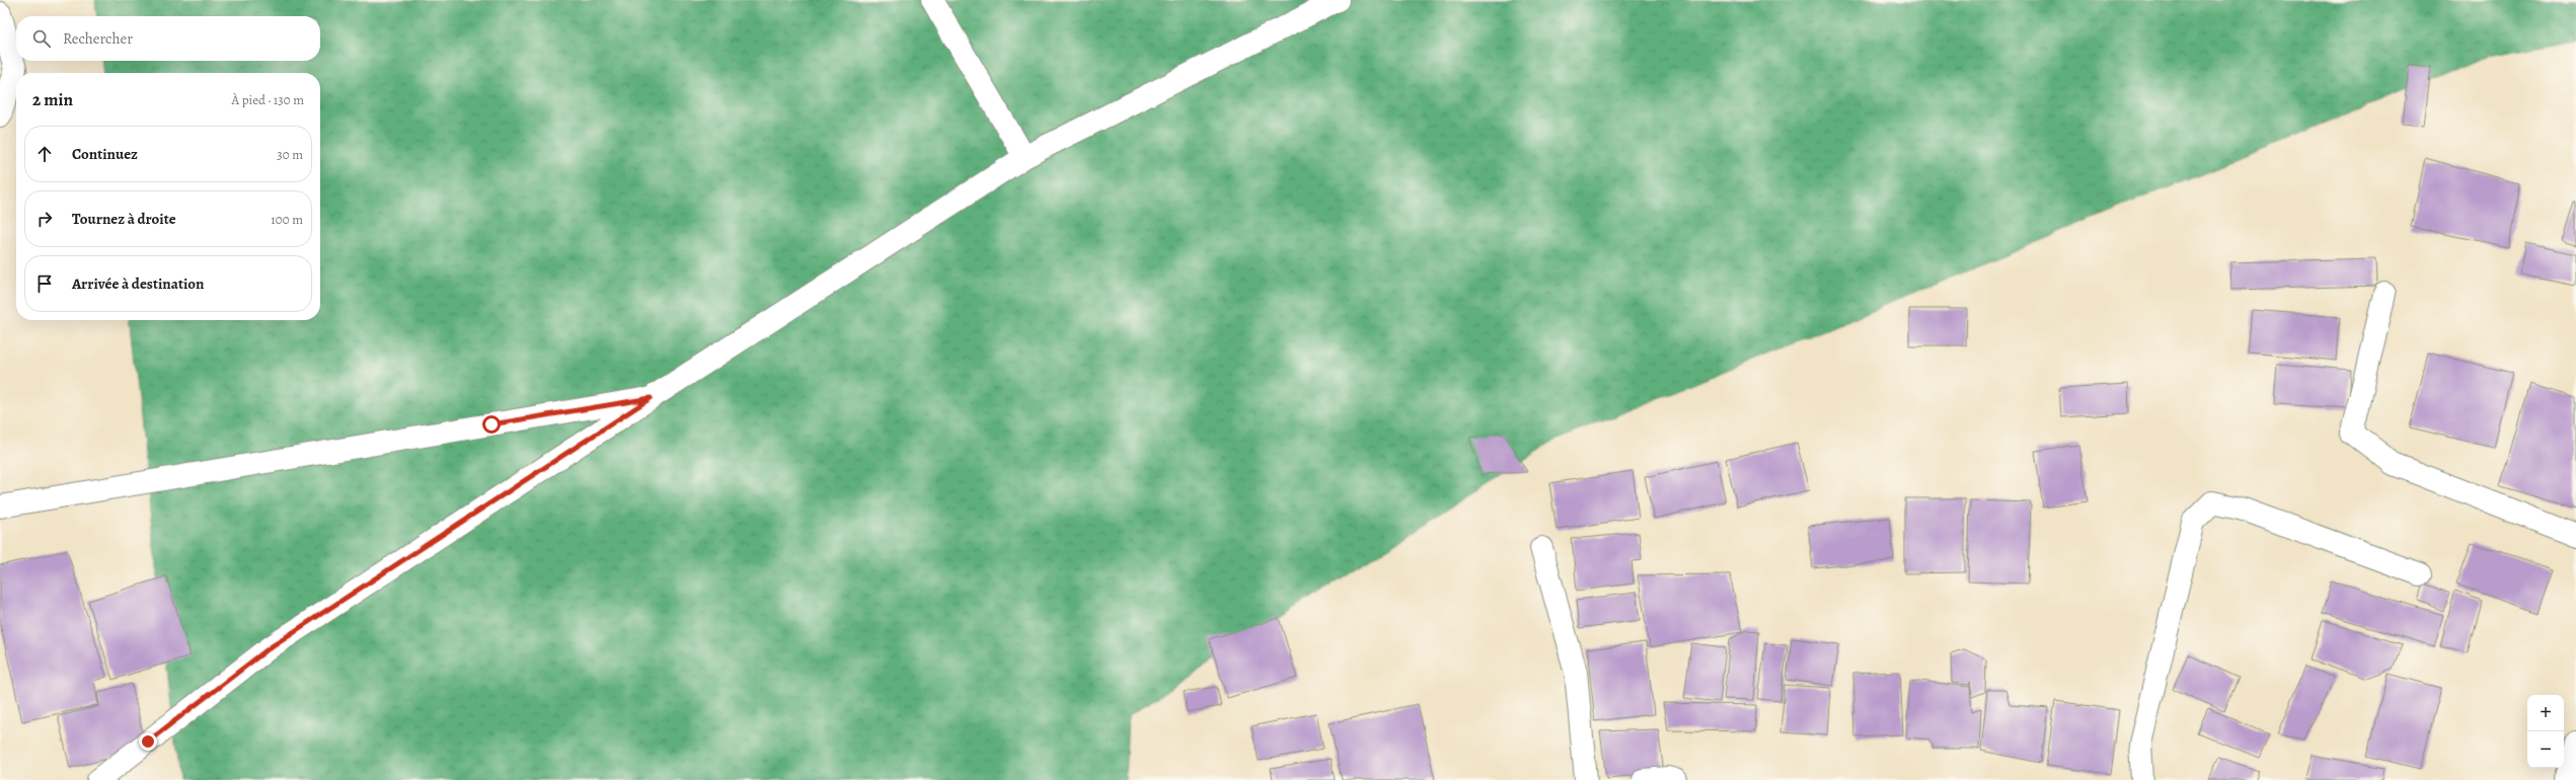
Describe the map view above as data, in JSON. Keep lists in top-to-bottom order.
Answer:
{
  "page": {
    "search": "Rechercher",
    "heading": ["2 min", "À pied · 130 m"],
    "list": [
      ["Continuez", "30 m"],
      ["Tournez à droite", "100 m"],
      "Arrivée à destination"
    ],
    "map_buttons": ["+", "−"]
  }
}
